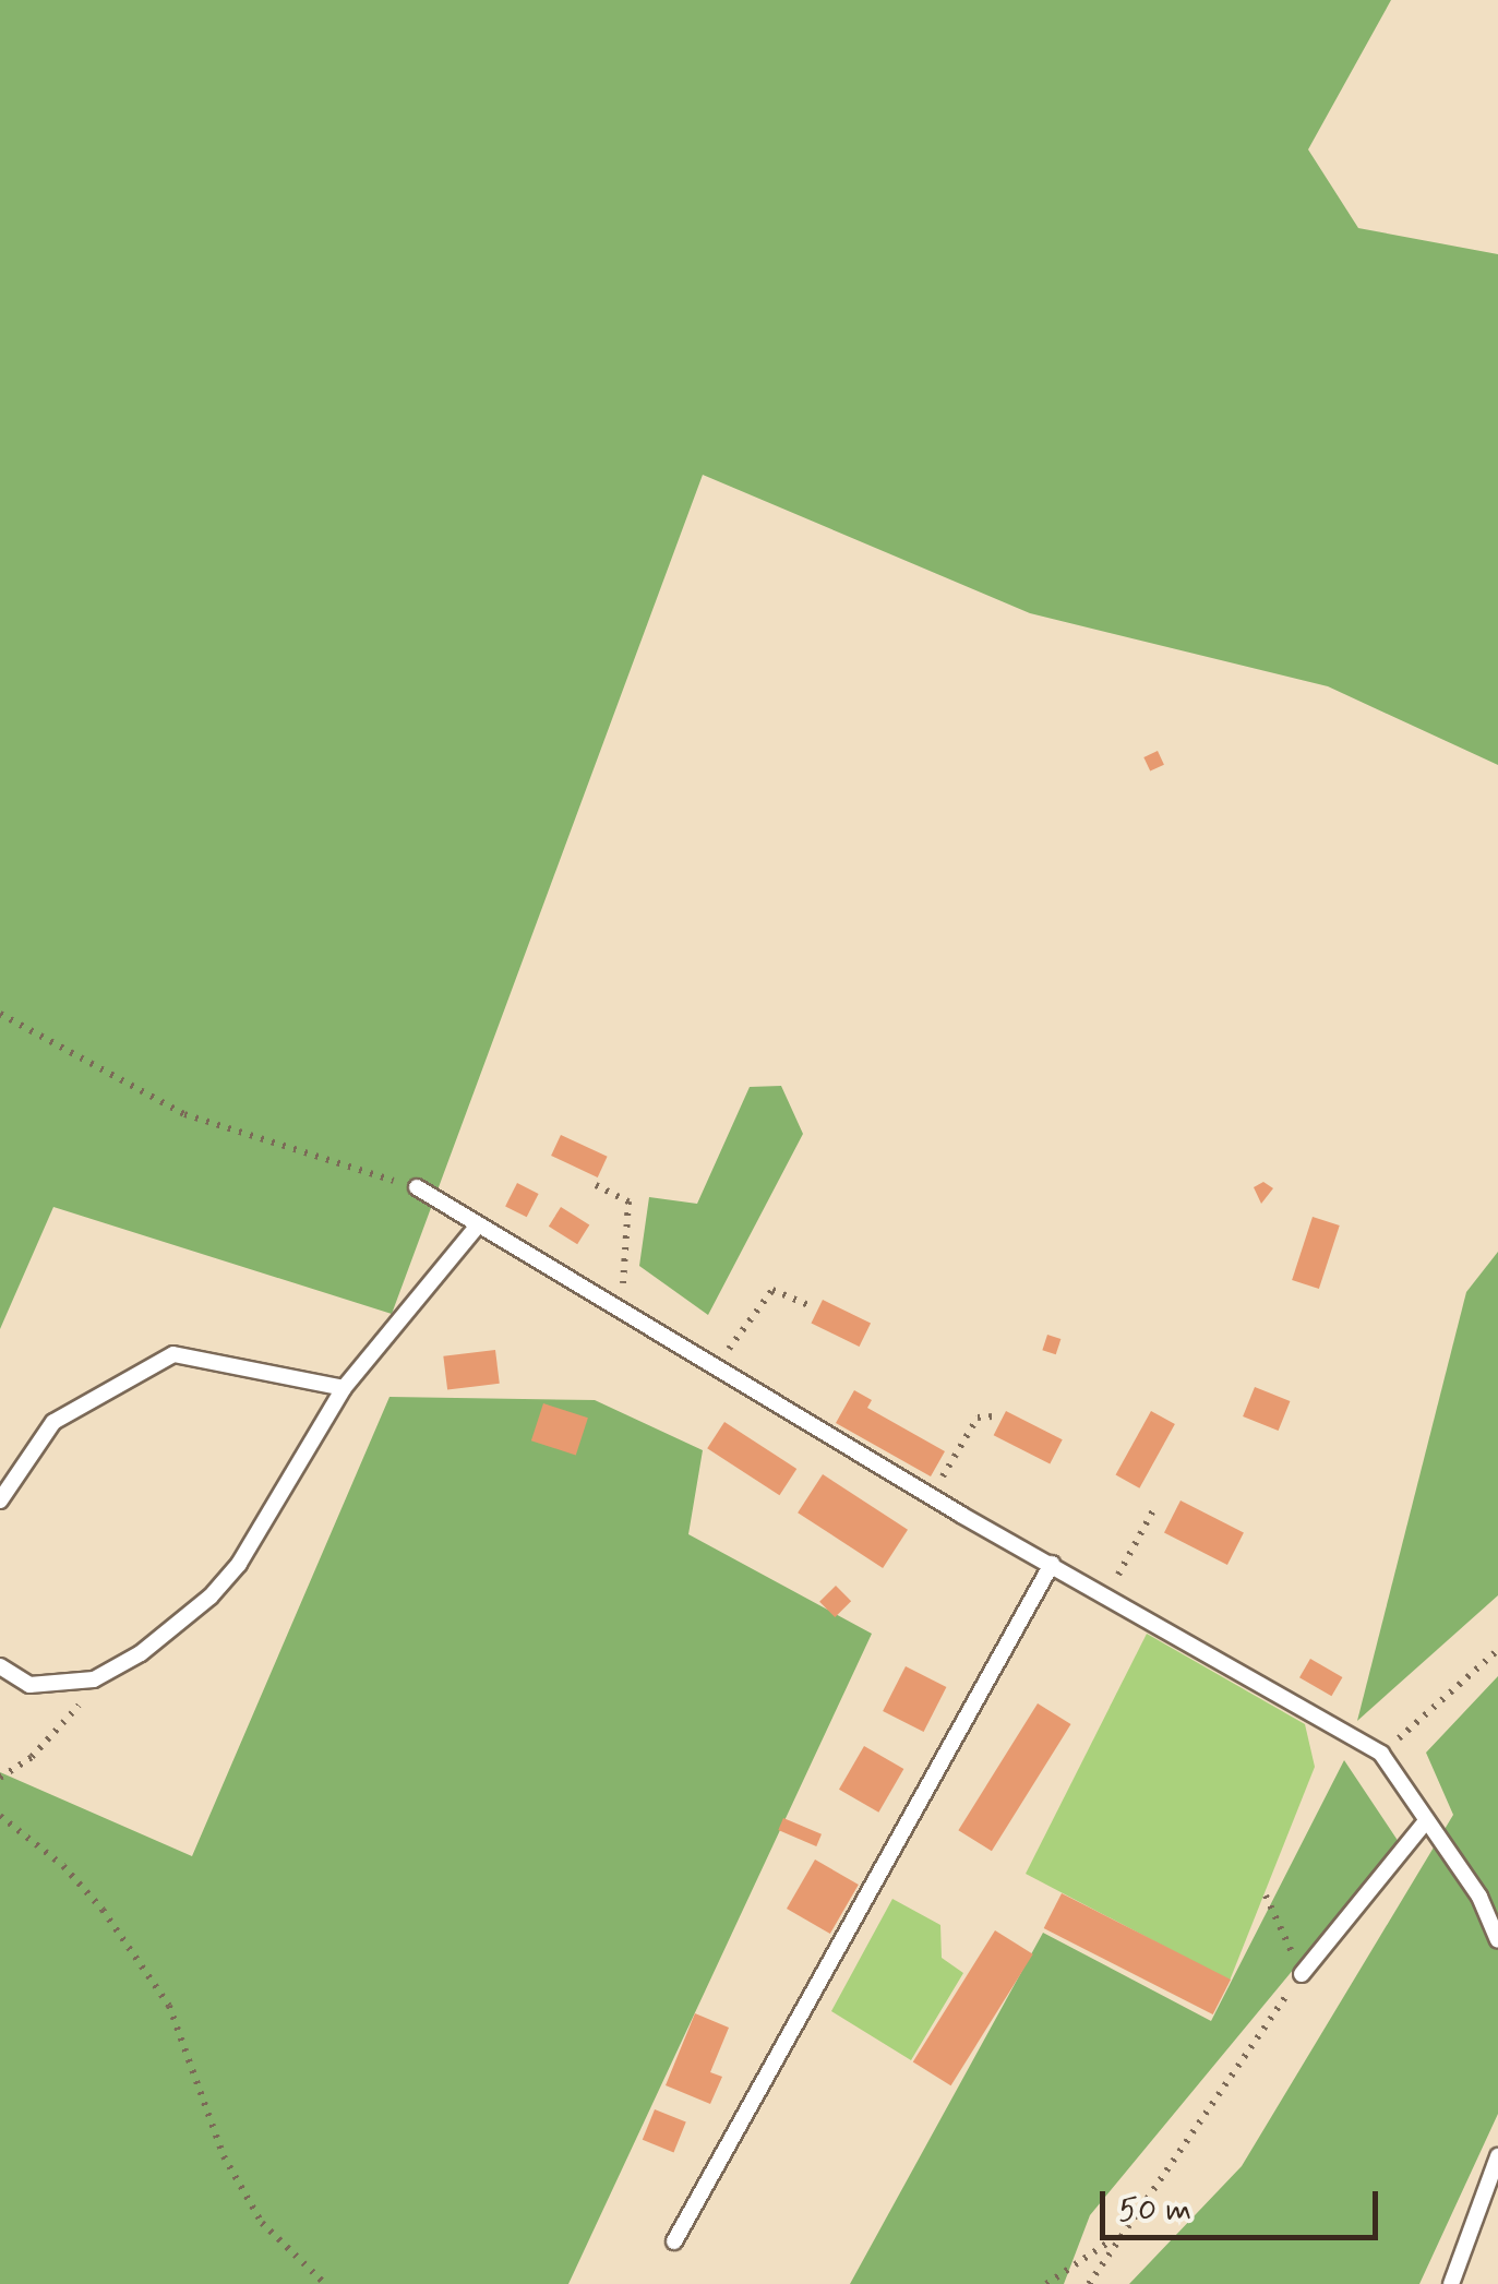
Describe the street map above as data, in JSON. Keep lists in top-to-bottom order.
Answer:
{
  "scale_bar": "50 m"
}
